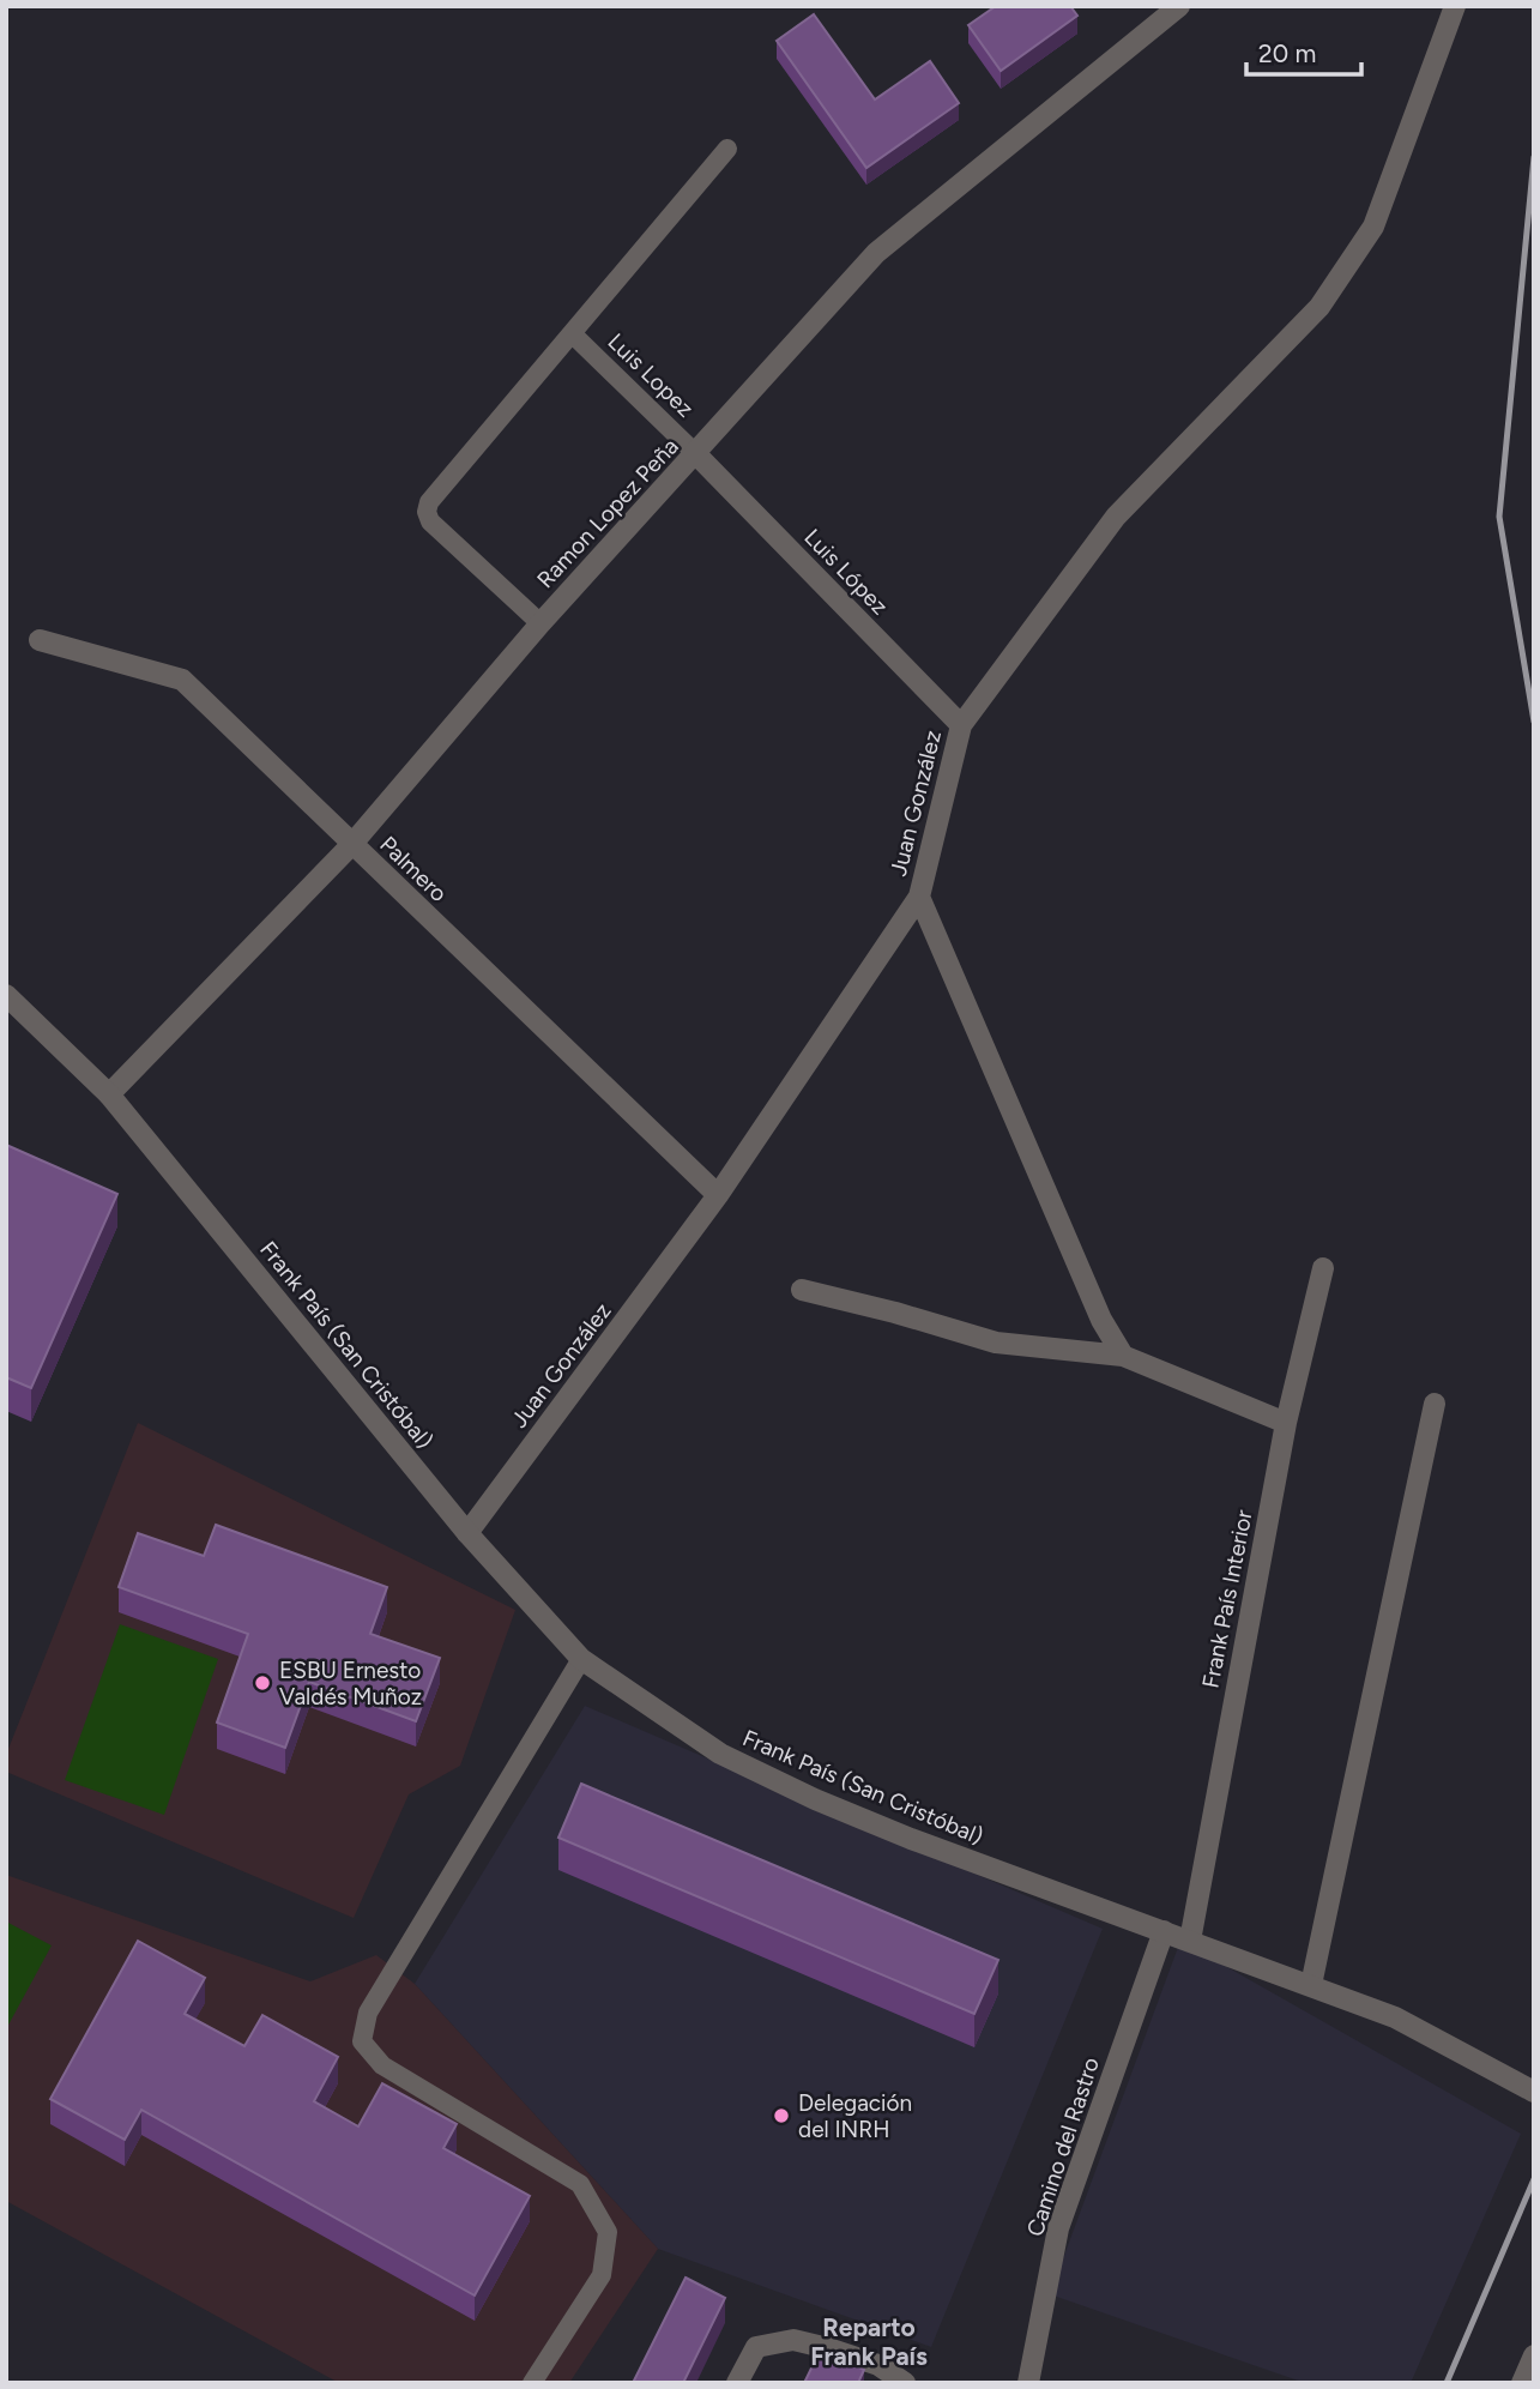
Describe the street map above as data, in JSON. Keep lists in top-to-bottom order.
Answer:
{
  "streets": {
    "street": [
      "Ramon Lopez Peña",
      "Luis López",
      "Juan González",
      "Palmero",
      "Frank País (San Cristóbal)",
      "Frank País Interior",
      "Camino del Rastro"
    ],
    "lane": ["Luis Lopez"]
  },
  "crossings": [
    ["Luis Lopez", "Ramon Lopez Peña"],
    ["Luis Lopez", "Luis López"],
    ["Ramon Lopez Peña", "Luis López"],
    ["Ramon Lopez Peña", "Palmero"],
    ["Ramon Lopez Peña", "Frank País (San Cristóbal)"],
    ["Luis López", "Juan González"],
    ["Juan González", "Palmero"],
    ["Juan González", "Frank País (San Cristóbal)"],
    ["Frank País (San Cristóbal)", "Frank País Interior"],
    ["Frank País (San Cristóbal)", "Camino del Rastro"]
  ],
  "districts": ["Reparto Frank País"],
  "places": ["ESBU Ernesto Valdés Muñoz", "Delegación del INRH"],
  "scale_bar": "20 m"
}
